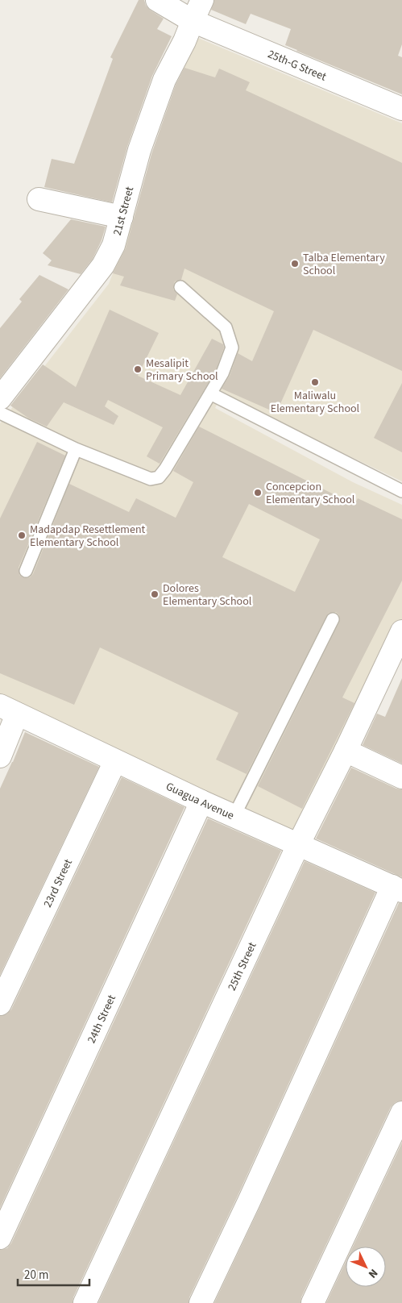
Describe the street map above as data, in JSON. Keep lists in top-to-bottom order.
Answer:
{
  "streets": {
    "street": [
      "25th-G Street",
      "21st Street",
      "Guagua Avenue",
      "23rd Street",
      "25th Street",
      "24th Street"
    ]
  },
  "crossings": [
    ["25th-G Street", "21st Street"],
    ["Guagua Avenue", "23rd Street"],
    ["Guagua Avenue", "25th Street"],
    ["Guagua Avenue", "24th Street"]
  ],
  "places": [
    "Talba Elementary School",
    "Mesalipit Primary School",
    "Maliwalu Elementary School",
    "Concepcion Elementary School",
    "Madapdap Resettlement Elementary School",
    "Dolores Elementary School"
  ],
  "scale_bar": "20 m",
  "north": "bottom right"
}
